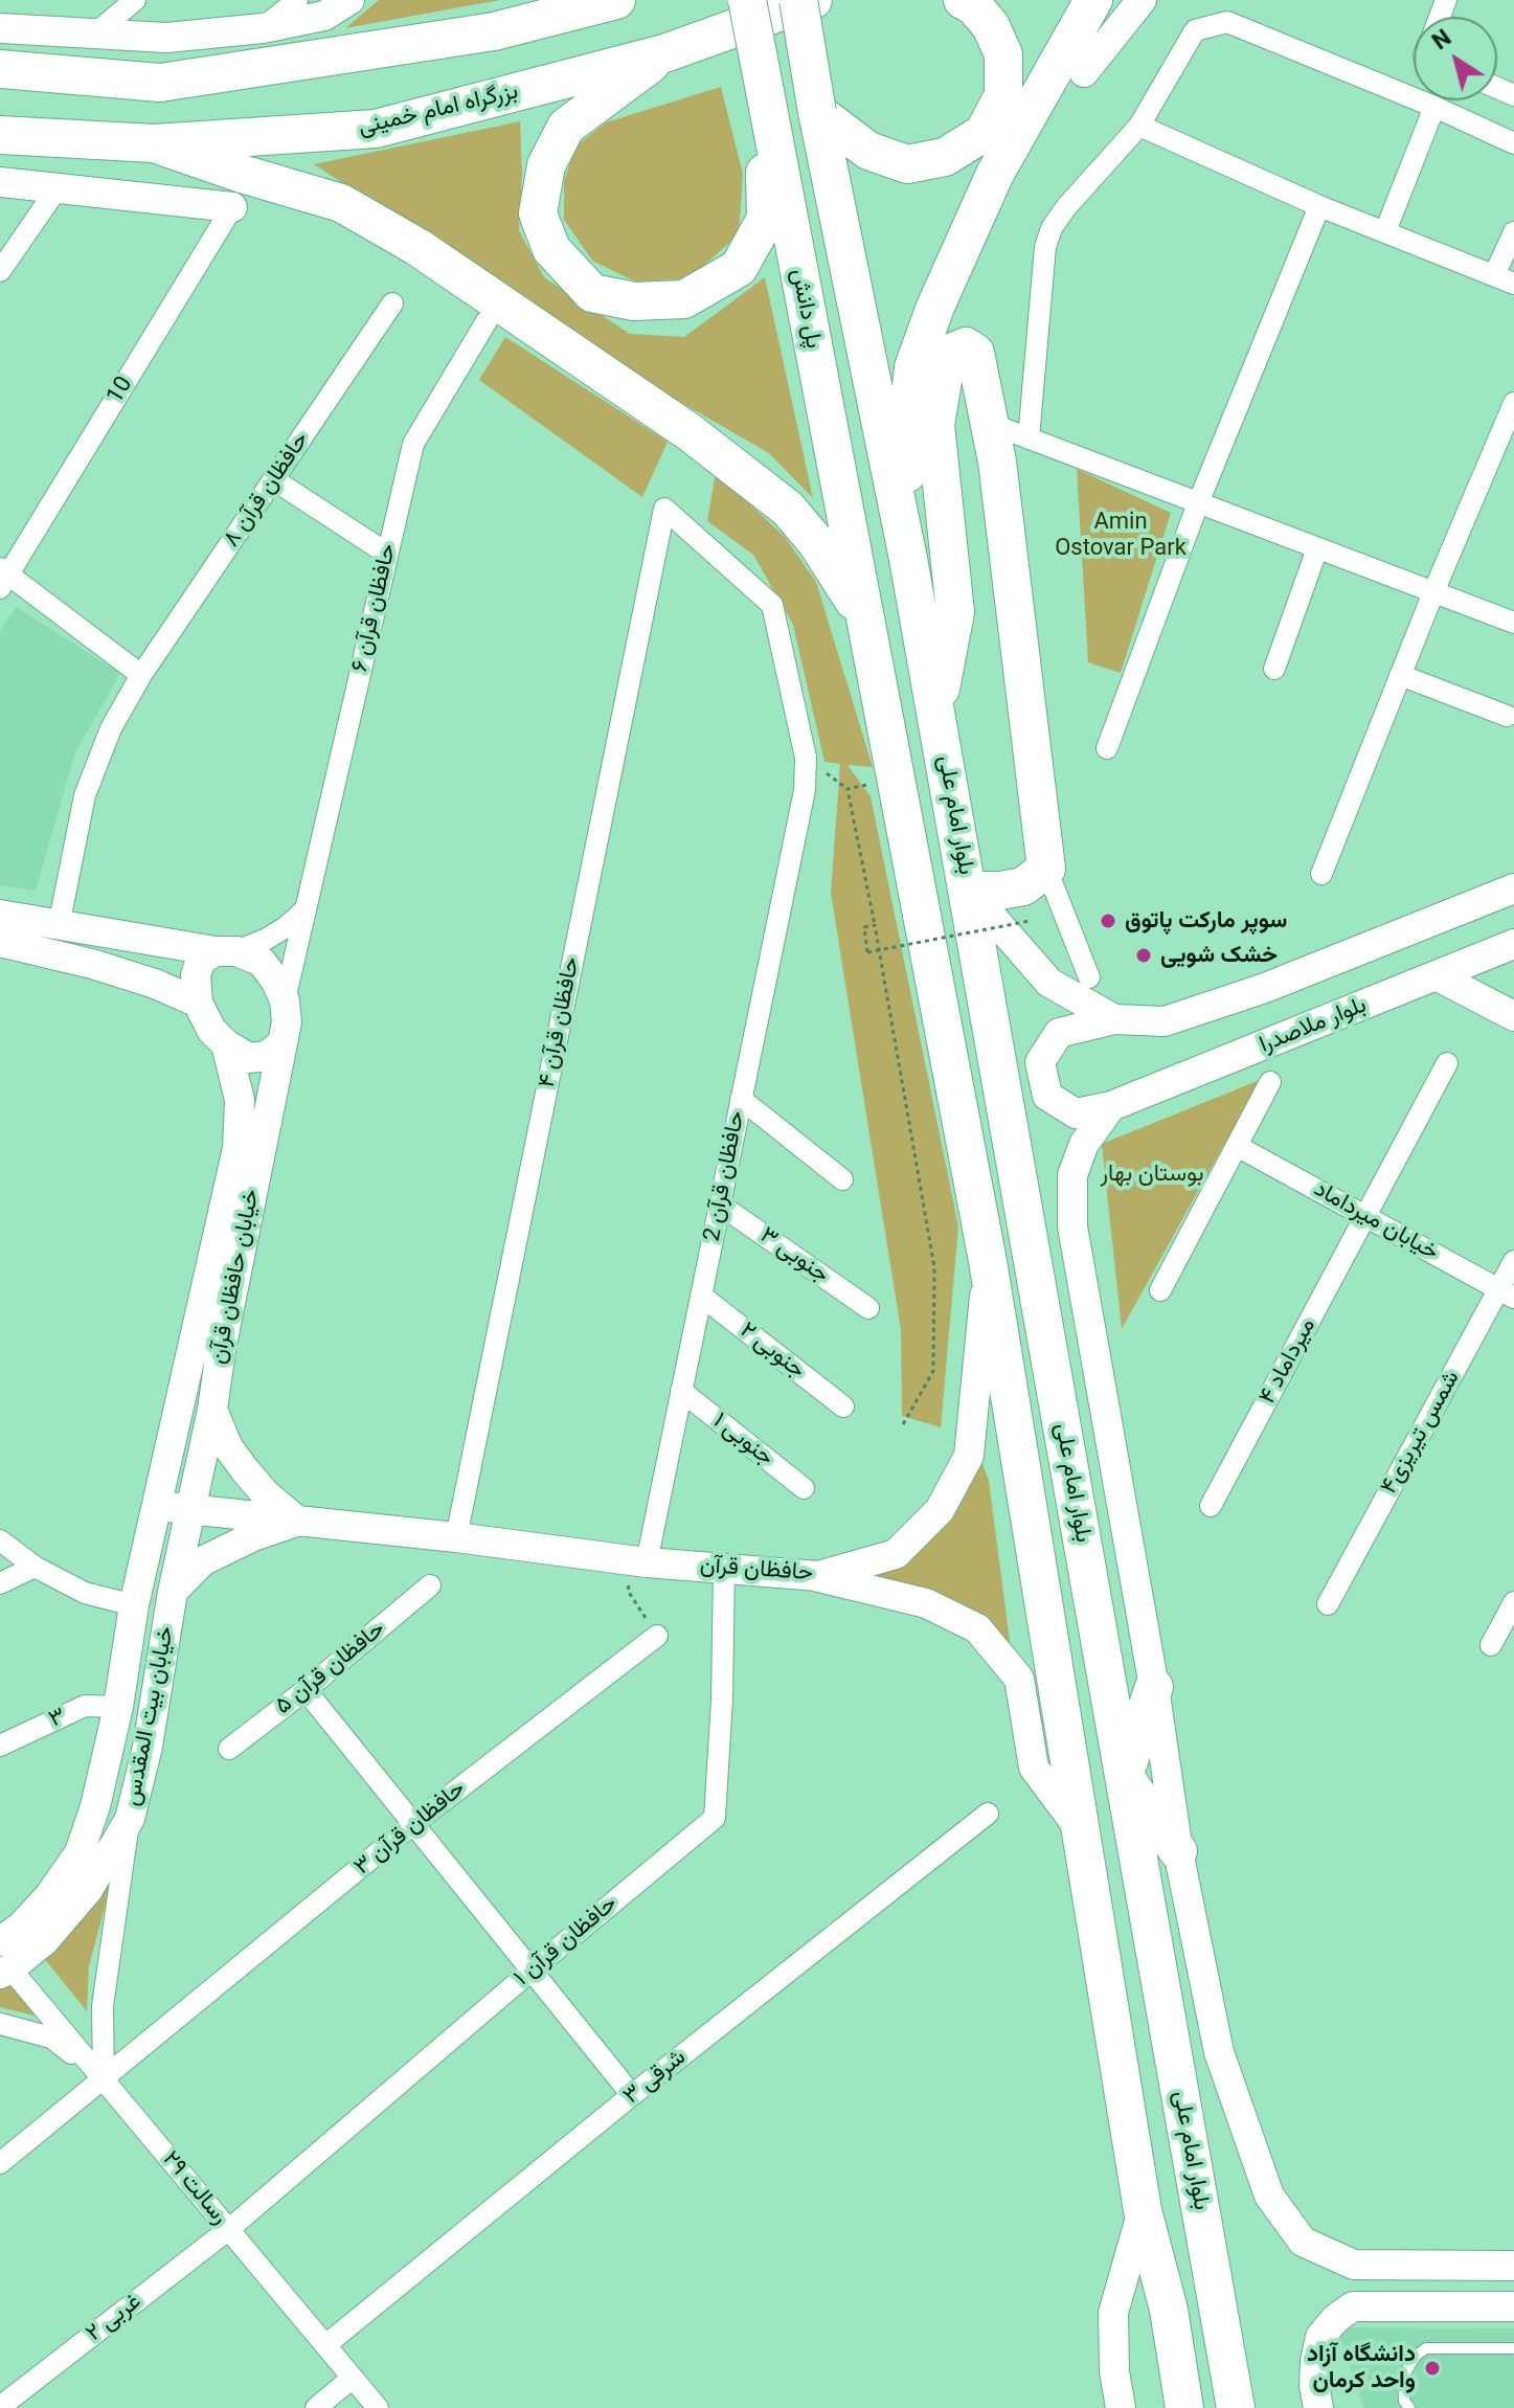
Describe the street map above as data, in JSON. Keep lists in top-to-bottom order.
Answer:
{
  "streets": {
    "highway": ["بزرگراه امام خمینی", "پل دانش", "بلوار امام علی"],
    "street": [
      "10",
      "حافظان قرآن ۸",
      "حافظان قرآن ۶",
      "حافظان قرآن ۴",
      "بلوار ملاصدرا",
      "حافظان قرآن 2",
      "خیابان میرداماد",
      "جنوبی ۳",
      "خیابان حافظان قرآن",
      "جنوبی ۲",
      "میرداماد ۴",
      "شمس تیریزی۴",
      "جنوبی ۱",
      "حافظان قرآن",
      "حافظان قرآن ۵",
      "خیابان بیت المقدس",
      "۳",
      "حافظان قرآن ۳",
      "حافظان قرآن ۱",
      "۳ شرقی",
      "رسالت ۲۹",
      "۲ غربی"
    ]
  },
  "crossings": [
    ["پل دانش", "بلوار امام علی"],
    ["حافظان قرآن ۶", "خیابان حافظان قرآن"],
    ["بلوار امام علی", "حافظان قرآن"],
    ["حافظان قرآن ۴", "حافظان قرآن 2"],
    ["حافظان قرآن ۴", "حافظان قرآن"],
    ["حافظان قرآن 2", "جنوبی ۳"],
    ["حافظان قرآن 2", "جنوبی ۲"],
    ["حافظان قرآن 2", "جنوبی ۱"],
    ["حافظان قرآن 2", "حافظان قرآن"],
    ["خیابان میرداماد", "میرداماد ۴"],
    ["خیابان میرداماد", "شمس تیریزی۴"],
    ["خیابان حافظان قرآن", "حافظان قرآن"],
    ["خیابان حافظان قرآن", "خیابان بیت المقدس"],
    ["حافظان قرآن", "خیابان بیت المقدس"],
    ["حافظان قرآن", "حافظان قرآن ۱"],
    ["خیابان بیت المقدس", "۳"],
    ["خیابان بیت المقدس", "رسالت ۲۹"],
    ["حافظان قرآن ۳", "رسالت ۲۹"],
    ["حافظان قرآن ۱", "رسالت ۲۹"],
    ["حافظان قرآن ۱", "۲ غربی"],
    ["۳ شرقی", "رسالت ۲۹"],
    ["رسالت ۲۹", "۲ غربی"]
  ],
  "parks": ["Amin Ostovar Park", "بوستان بهار"],
  "places": ["سوپر مارکت پاتوق", "خشک شویی", "دانشگاه آزاد واحد کرمان"],
  "north": "top left"
}
